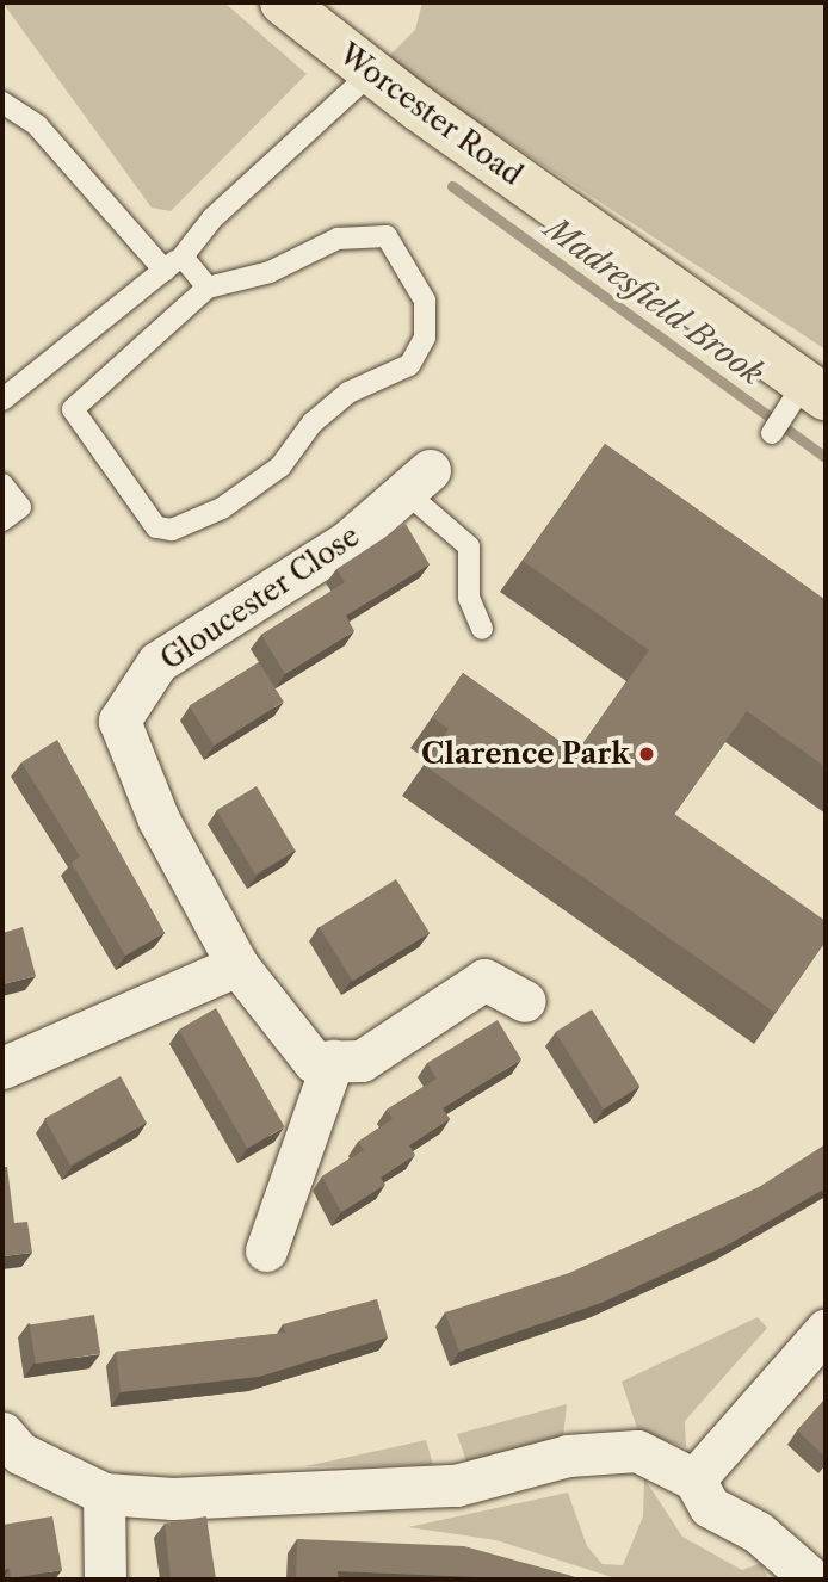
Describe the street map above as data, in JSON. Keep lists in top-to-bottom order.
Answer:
{
  "streets": {
    "highway": ["Worcester Road"],
    "street": ["Gloucester Close"]
  },
  "water": ["Madresfield Brook"],
  "places": ["Clarence Park"]
}
